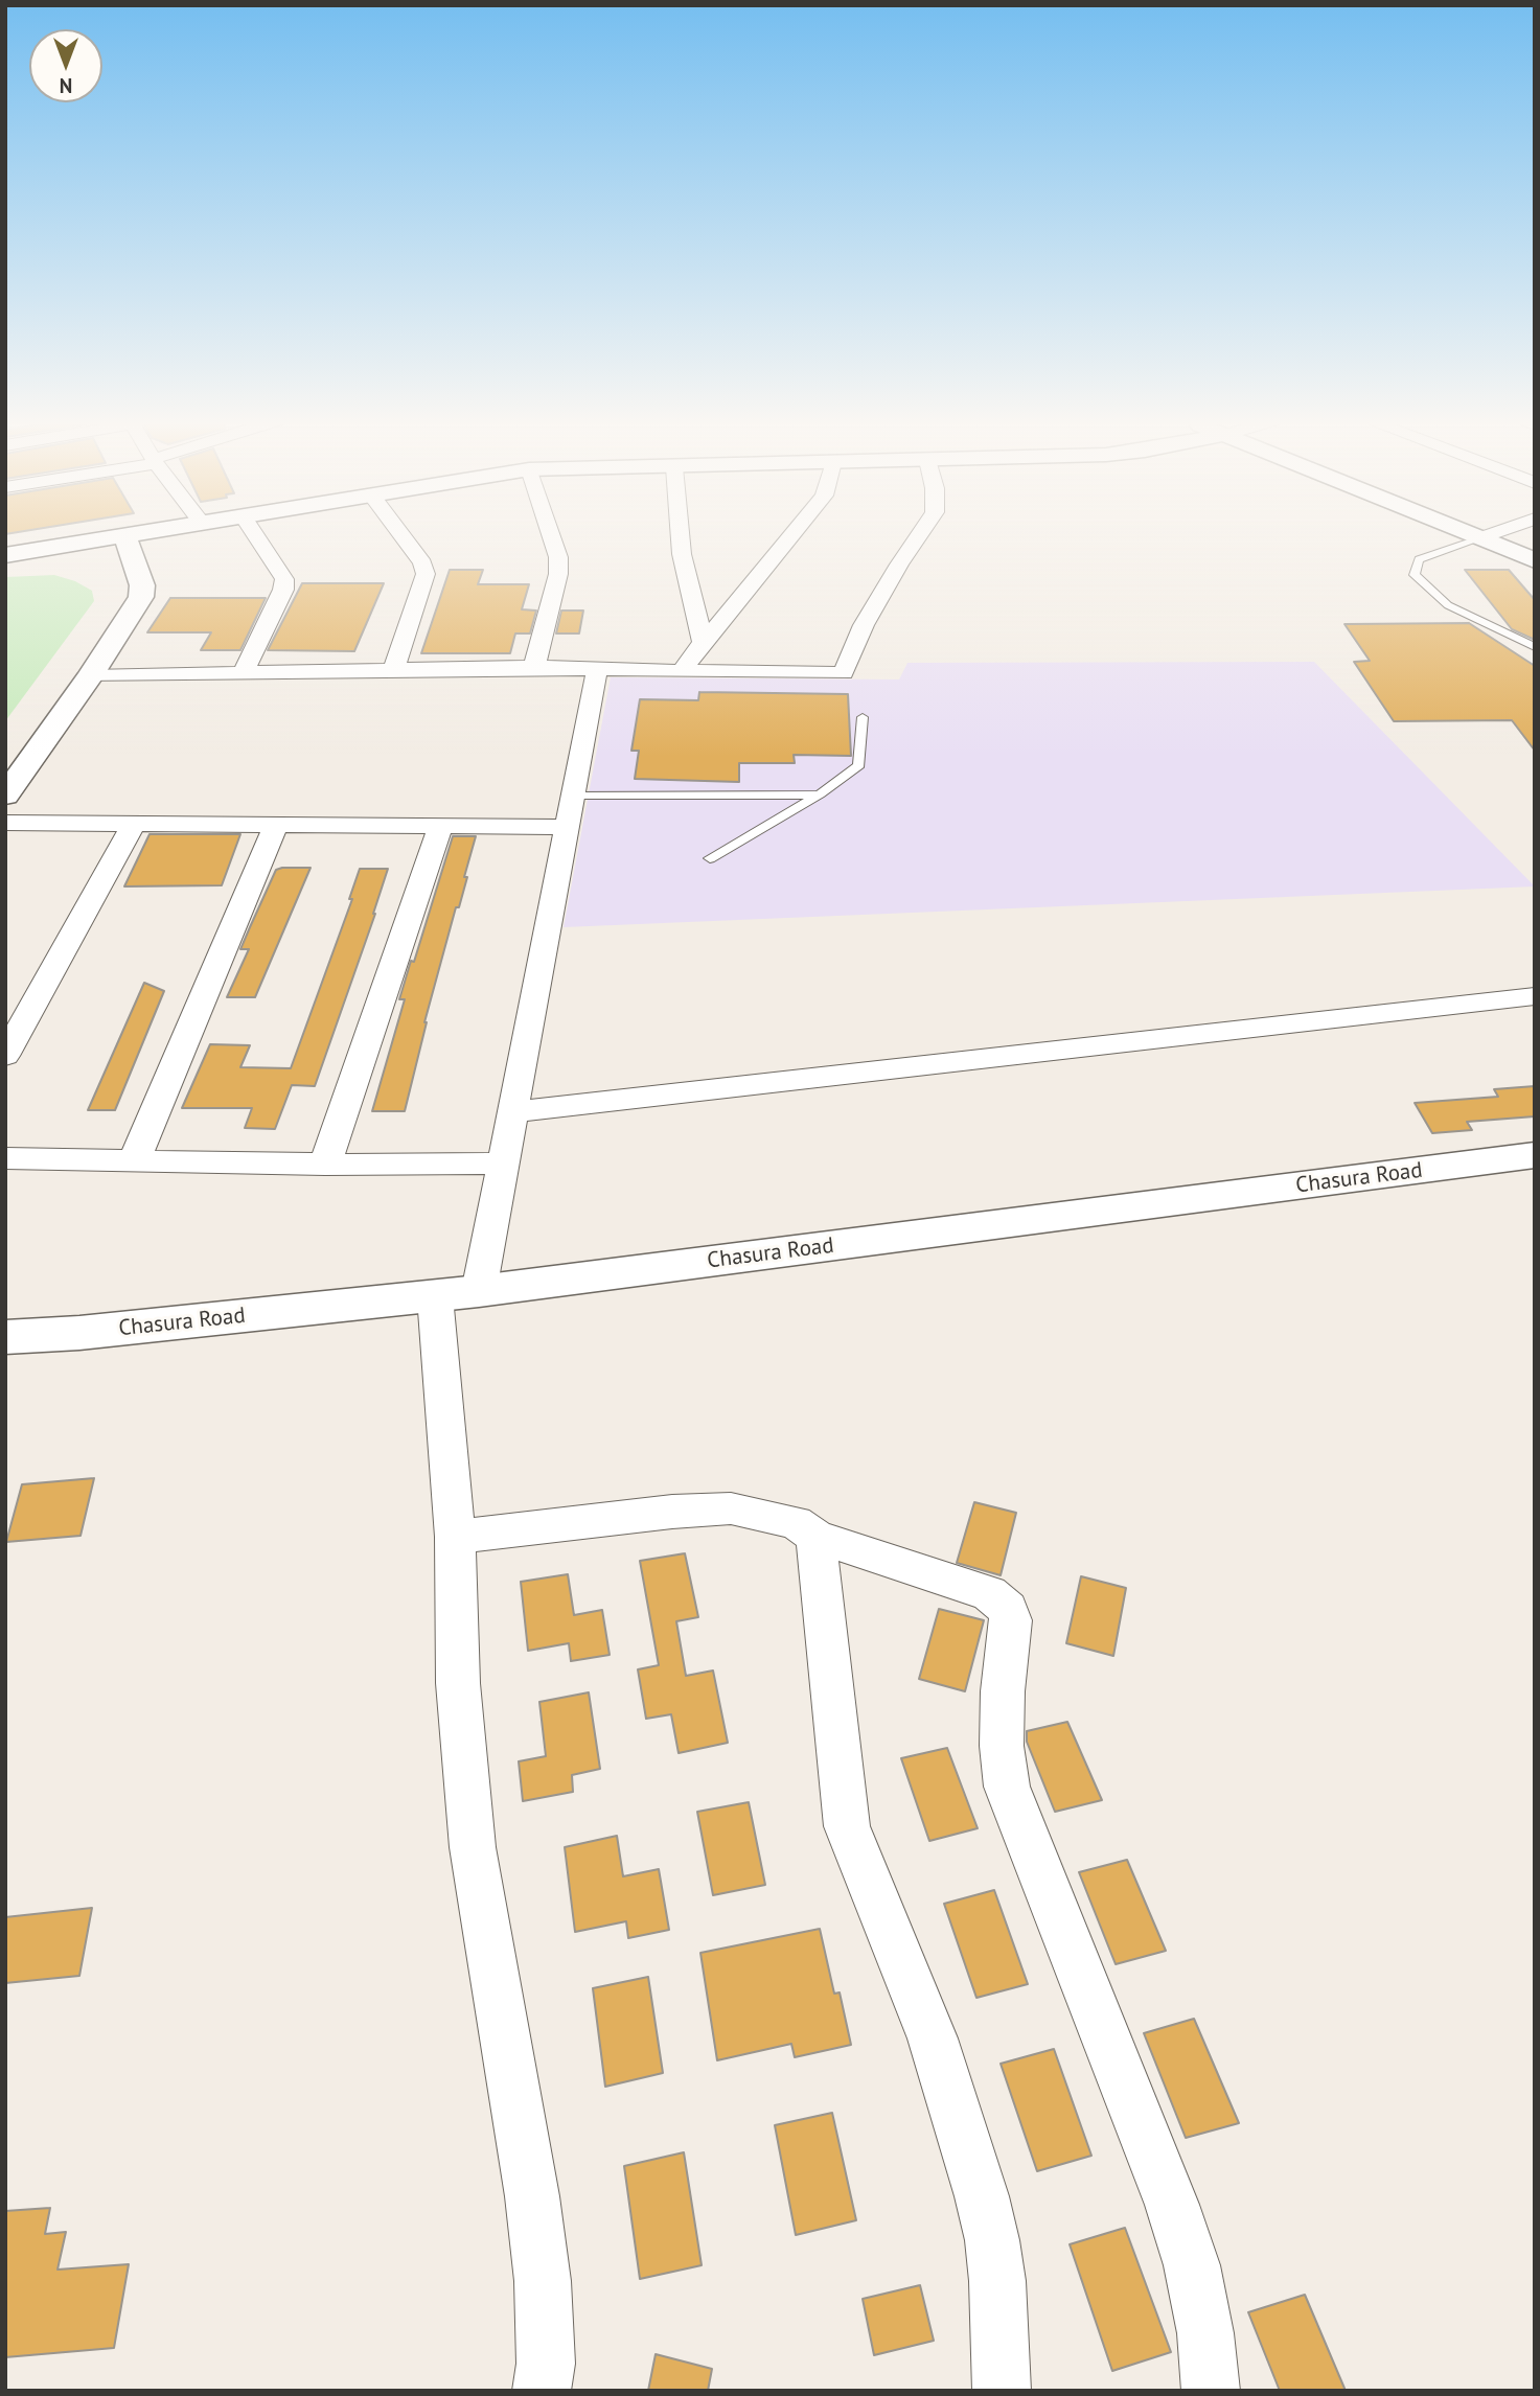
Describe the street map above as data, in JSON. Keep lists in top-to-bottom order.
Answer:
{
  "streets": {
    "street": ["Chasura Road"]
  },
  "north": "bottom"
}
